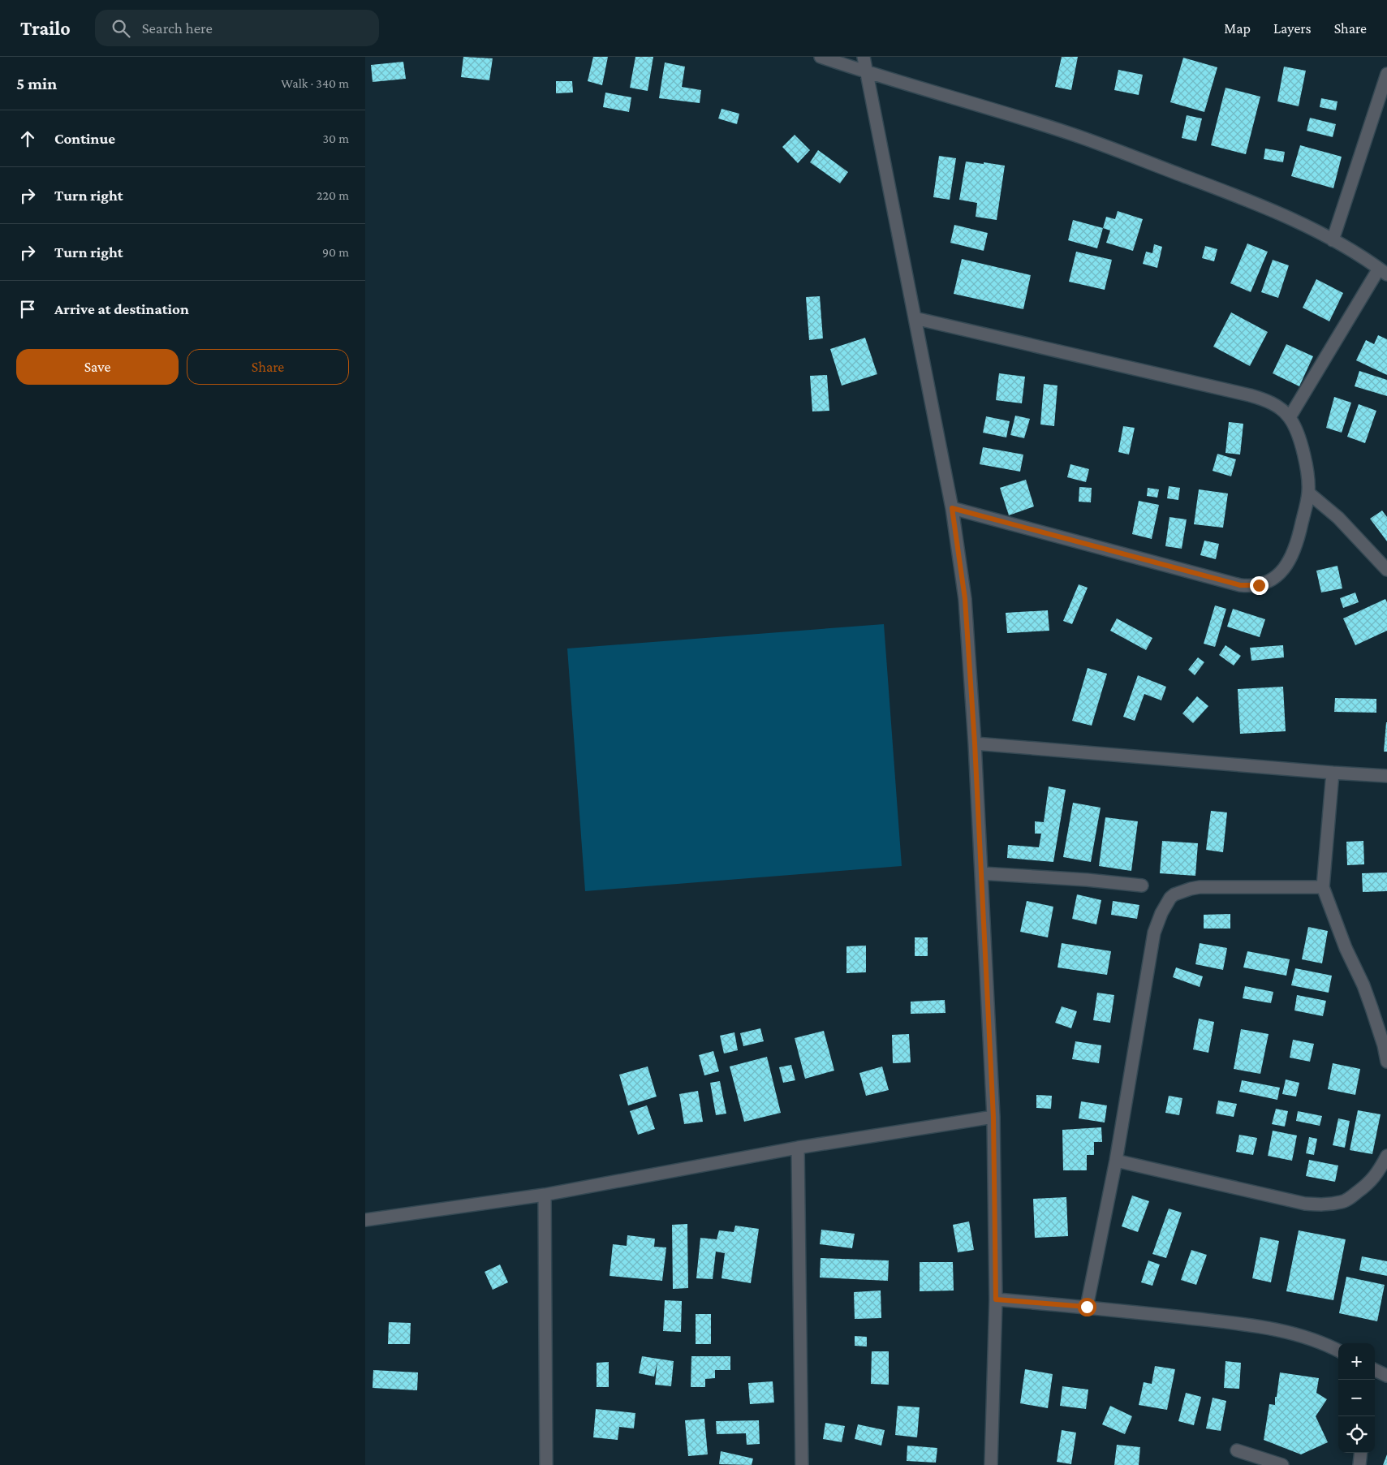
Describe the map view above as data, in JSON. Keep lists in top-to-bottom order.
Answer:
{
  "page": {
    "header": "Trailo",
    "search": "Search here",
    "nav": ["Map", "Layers", "Share"],
    "heading": ["5 min", "Walk · 340 m"],
    "list": [
      ["Continue", "30 m"],
      ["Turn right", "220 m"],
      ["Turn right", "90 m"],
      "Arrive at destination"
    ],
    "buttons": ["Save", "Share"],
    "map_buttons": ["+", "−"]
  }
}
